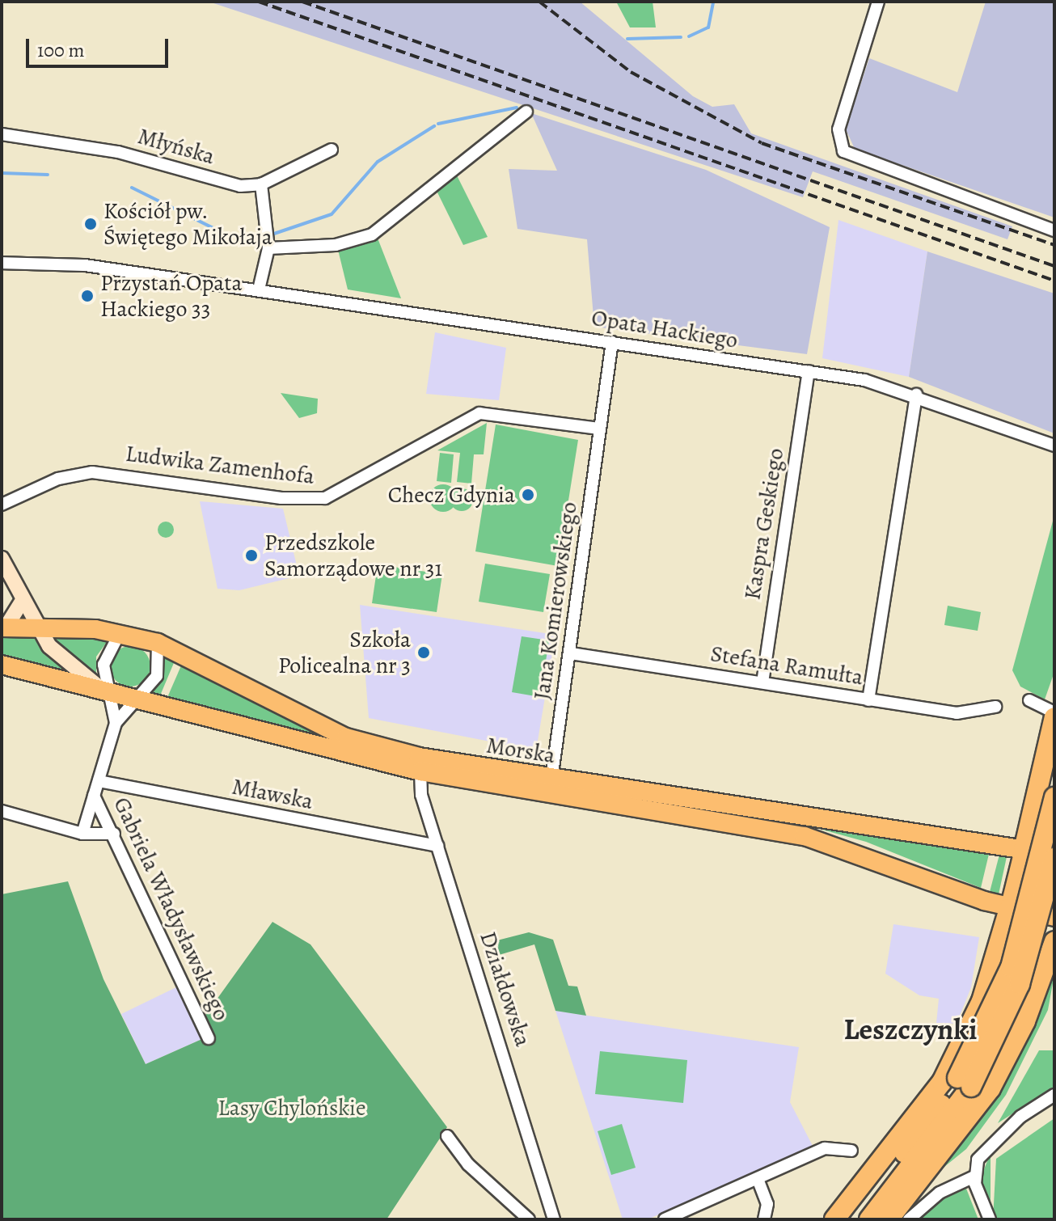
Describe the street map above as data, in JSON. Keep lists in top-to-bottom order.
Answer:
{
  "streets": {
    "main road": ["Morska"],
    "street": [
      "Młyńska",
      "Opata Hackiego",
      "Ludwika Zamenhofa",
      "Kaspra Geskiego",
      "Jana Komierowskiego",
      "Stefana Ramułta",
      "Mławska",
      "Gabriela Władysławskiego",
      "Działdowska"
    ]
  },
  "crossings": [
    ["Opata Hackiego", "Kaspra Geskiego"],
    ["Ludwika Zamenhofa", "Jana Komierowskiego"],
    ["Kaspra Geskiego", "Stefana Ramułta"],
    ["Jana Komierowskiego", "Stefana Ramułta"],
    ["Jana Komierowskiego", "Morska"],
    ["Morska", "Gabriela Władysławskiego"],
    ["Morska", "Działdowska"],
    ["Mławska", "Gabriela Władysławskiego"],
    ["Mławska", "Działdowska"]
  ],
  "districts": ["Leszczynki"],
  "parks": ["Lasy Chylońskie"],
  "places": [
    "Kościół pw. Świętego Mikołaja",
    "Przystań Opata Hackiego 33",
    "Checz Gdynia",
    "Przedszkole Samorządowe nr 31",
    "Szkoła Policealna nr 3"
  ],
  "scale_bar": "100 m"
}
